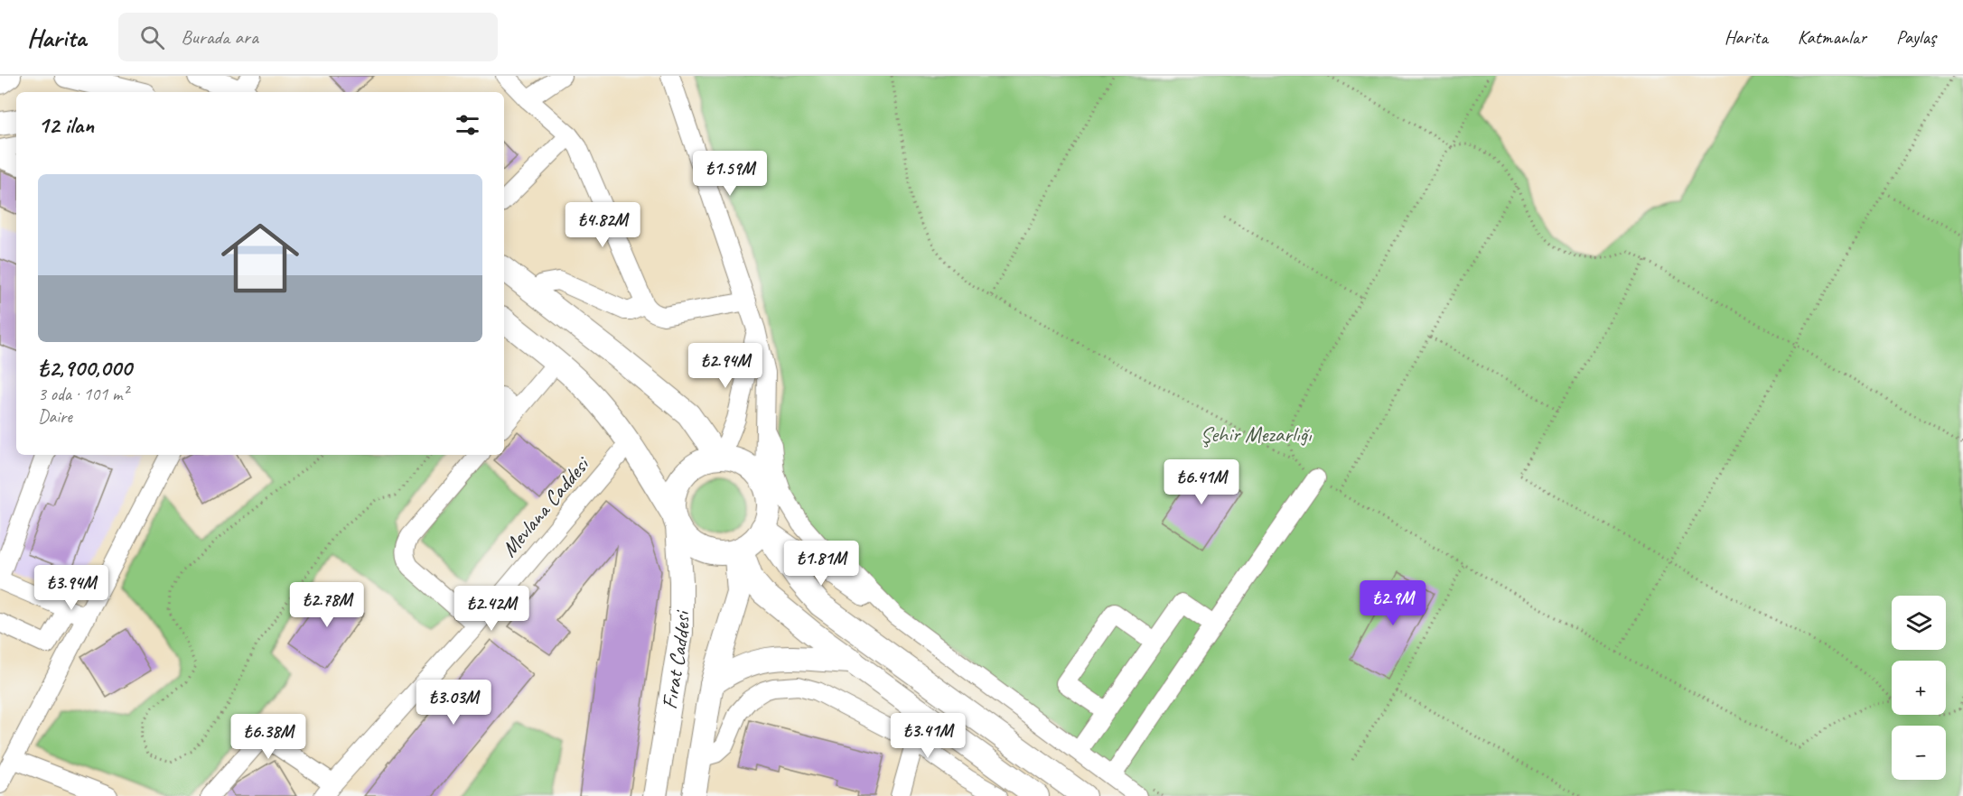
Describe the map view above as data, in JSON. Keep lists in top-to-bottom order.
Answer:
{
  "streets": {
    "main road": ["Fırat Caddesi"],
    "street": ["Mevlana Caddesi"]
  },
  "parks": ["Şehir Mezarlığı"],
  "page": {
    "header": "Harita",
    "search": "Burada ara",
    "nav": ["Harita", "Katmanlar", "Paylaş"],
    "heading": "12 ilan",
    "price": [
      "₺1.59M",
      "₺4.82M",
      "₺2.94M",
      "₺6.41M",
      "₺1.81M",
      "₺3.94M",
      "₺2.9M",
      "₺2.78M",
      "₺2.42M",
      "₺3.03M",
      "₺3.41M",
      "₺6.38M"
    ],
    "list": [
      {
        "name": "₺2,900,000",
        "note": "3 oda · 101 m² · Daire"
      }
    ],
    "map_buttons": ["+", "−"]
  }
}
